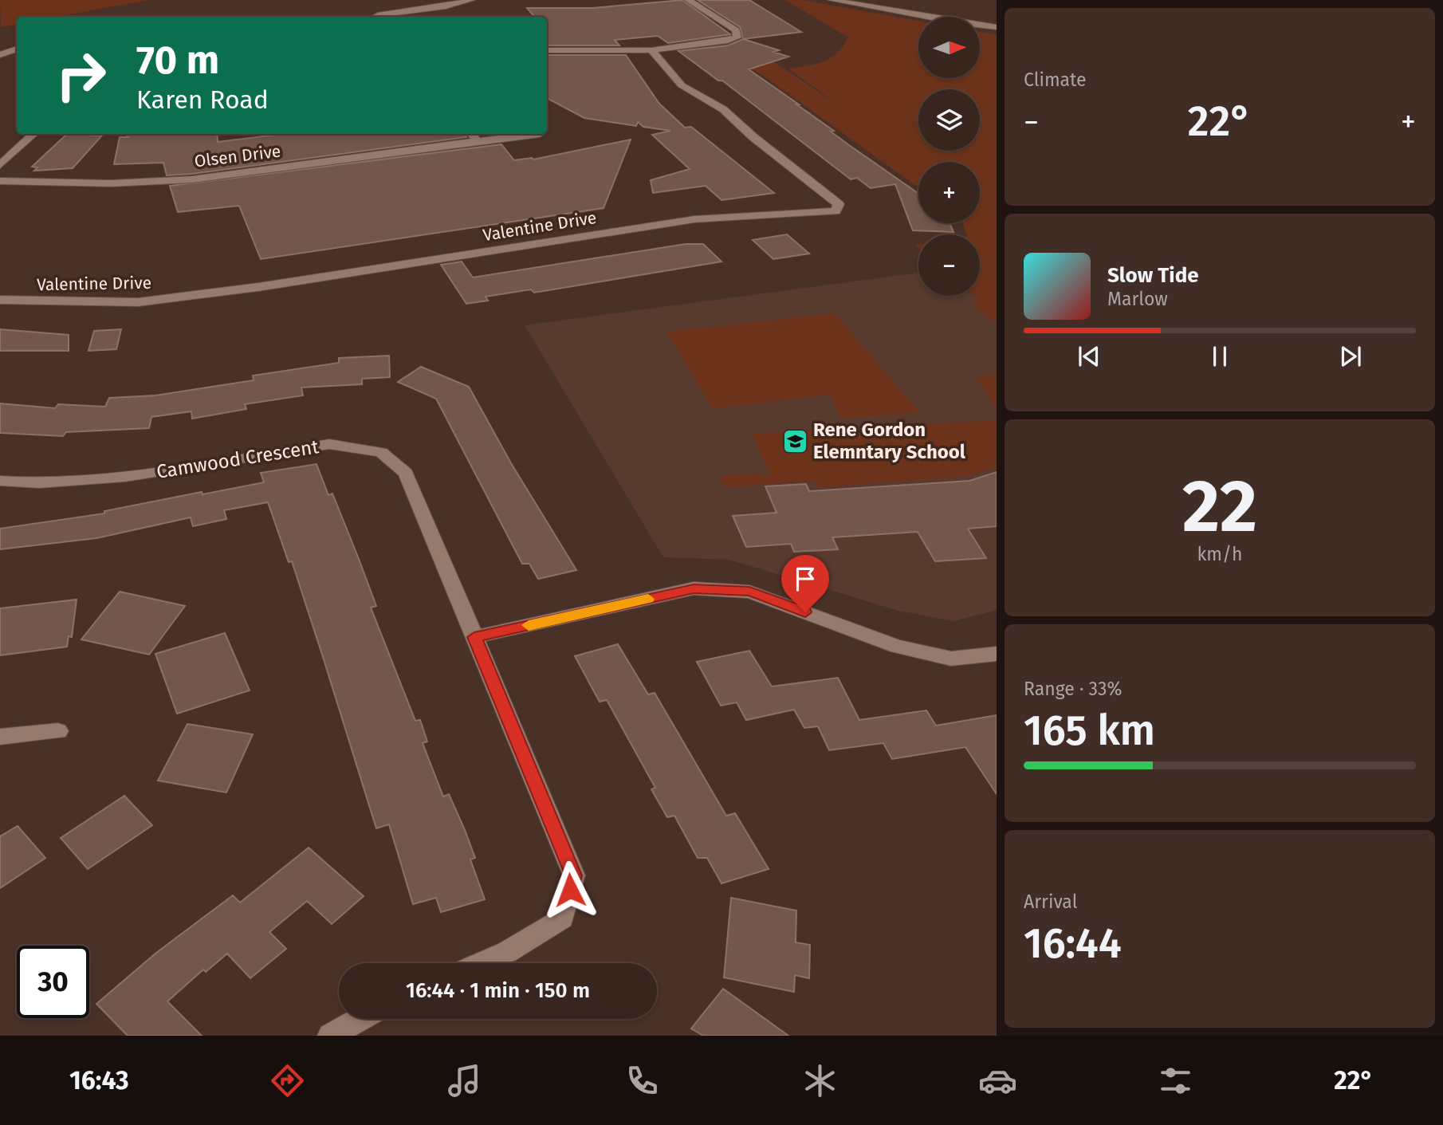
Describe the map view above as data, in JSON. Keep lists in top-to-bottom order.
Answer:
{
  "streets": {
    "street": ["Olsen Drive", "Valentine Drive", "Camwood Crescent"]
  },
  "places": {
    "school or university": ["Rene Gordon Elemntary School"]
  },
  "north": "right",
  "page": {
    "tile": [
      "Climate",
      ["22", "km/h"],
      ["Range · 33%", "165 km"],
      ["Arrival", "16:44"]
    ],
    "map_buttons": ["+", "−"],
    "turn": ["70 m", "Karen Road"],
    "heat": ["−", "22°", "+"],
    "song": ["Slow Tide", "Marlow"],
    "limit": "30",
    "trip": "16:44 · 1 min · 150 m",
    "tabs": ["16:43", "22°"]
  }
}
